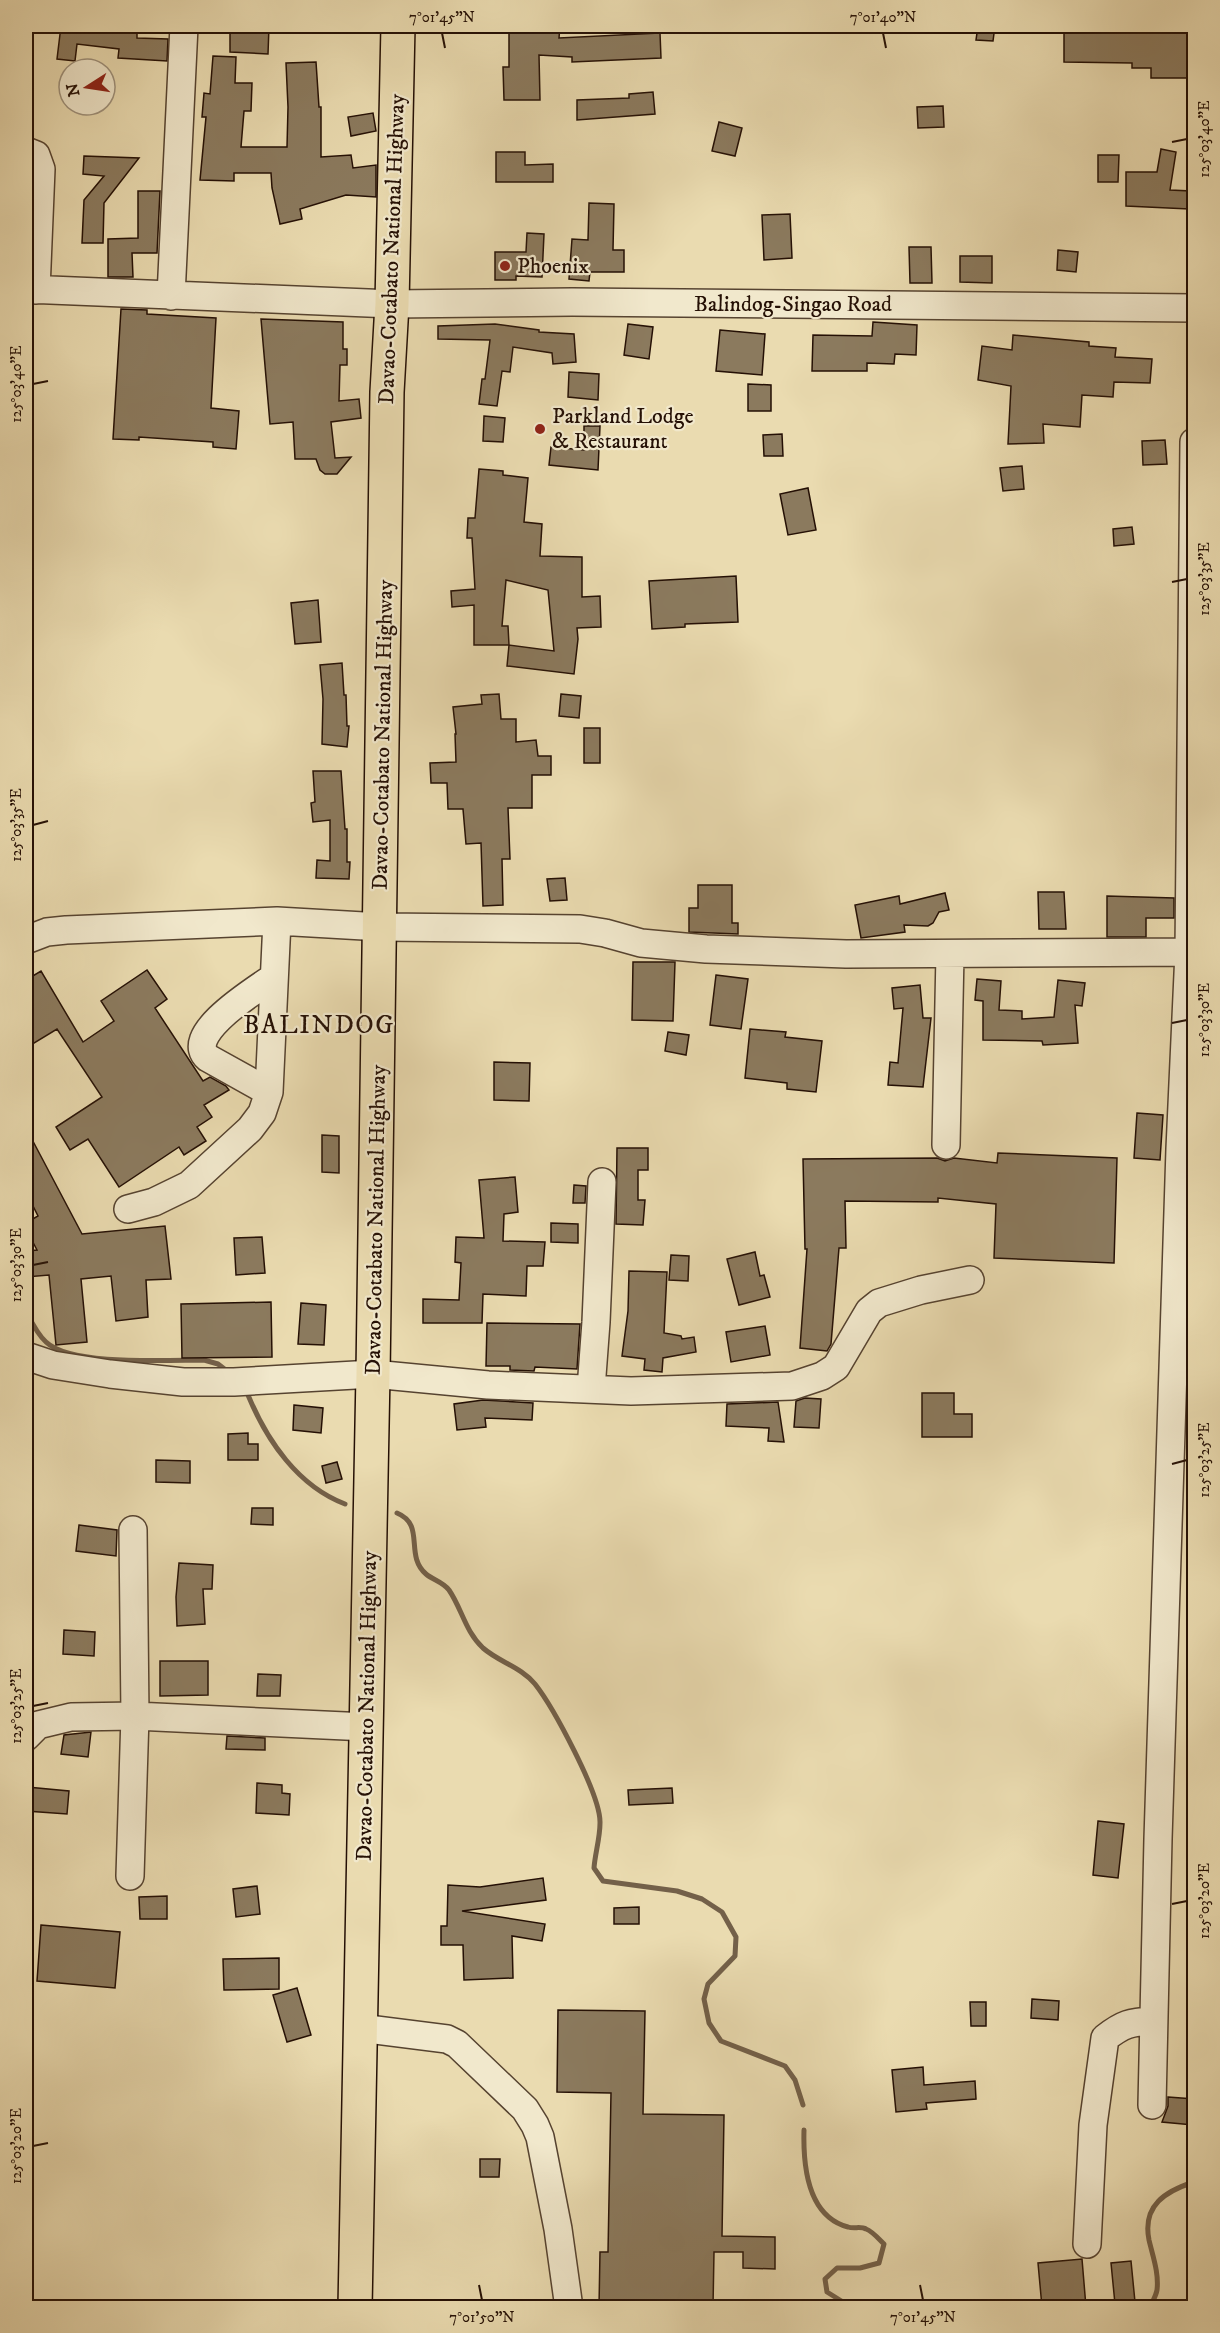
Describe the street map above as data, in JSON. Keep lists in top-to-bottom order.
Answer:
{
  "streets": {
    "highway": ["Davao-Cotabato National Highway"],
    "street": ["Balindog-Singao Road"]
  },
  "crossings": [
    ["Davao-Cotabato National Highway", "Balindog-Singao Road"]
  ],
  "districts": ["BALINDOG"],
  "places": ["Phoenix", "Parkland Lodge & Restaurant"],
  "north": "left",
  "coordinates": [
    "7°01'45\"N",
    "7°01'40\"N",
    "125°03'40\"E",
    "125°03'35\"E",
    "125°03'30\"E",
    "125°03'25\"E",
    "125°03'20\"E",
    "7°01'50\"N"
  ]
}
